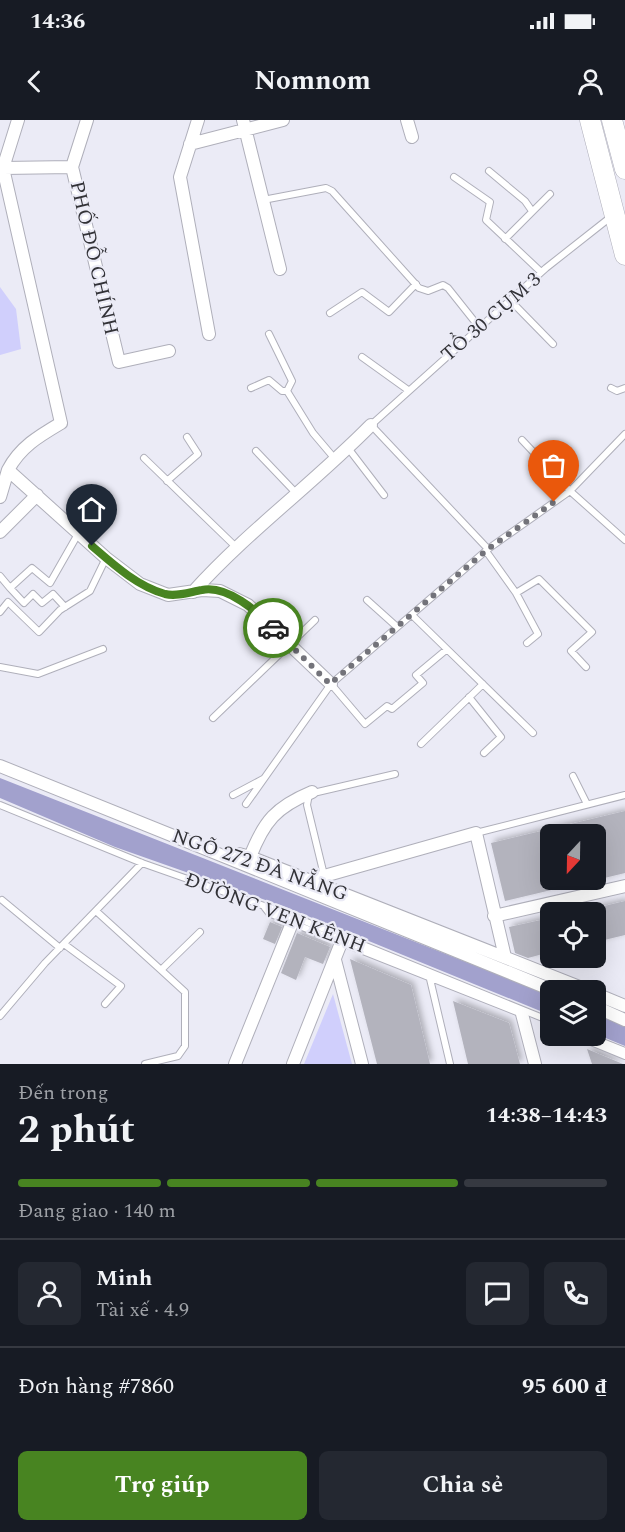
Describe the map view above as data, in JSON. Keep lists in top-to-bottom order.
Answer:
{
  "streets": {
    "street": ["PHỐ ĐỖ CHÍNH", "TỔ 30 CỤM 3", "NGÕ 272 ĐÀ NẴNG"],
    "lane": ["ĐƯỜNG VEN KÊNH"]
  },
  "north": "bottom",
  "page": {
    "status": "14:36",
    "header": "Nomnom",
    "heading": ["2 phút", "Đến trong", "14:38–14:43"],
    "panel": [
      "Minh",
      "Tài xế · 4.9",
      "Đơn hàng #7860",
      "95 600 ₫"
    ],
    "bar": "Đang giao · 140 m",
    "buttons": ["Trợ giúp", "Chia sẻ"]
  }
}
